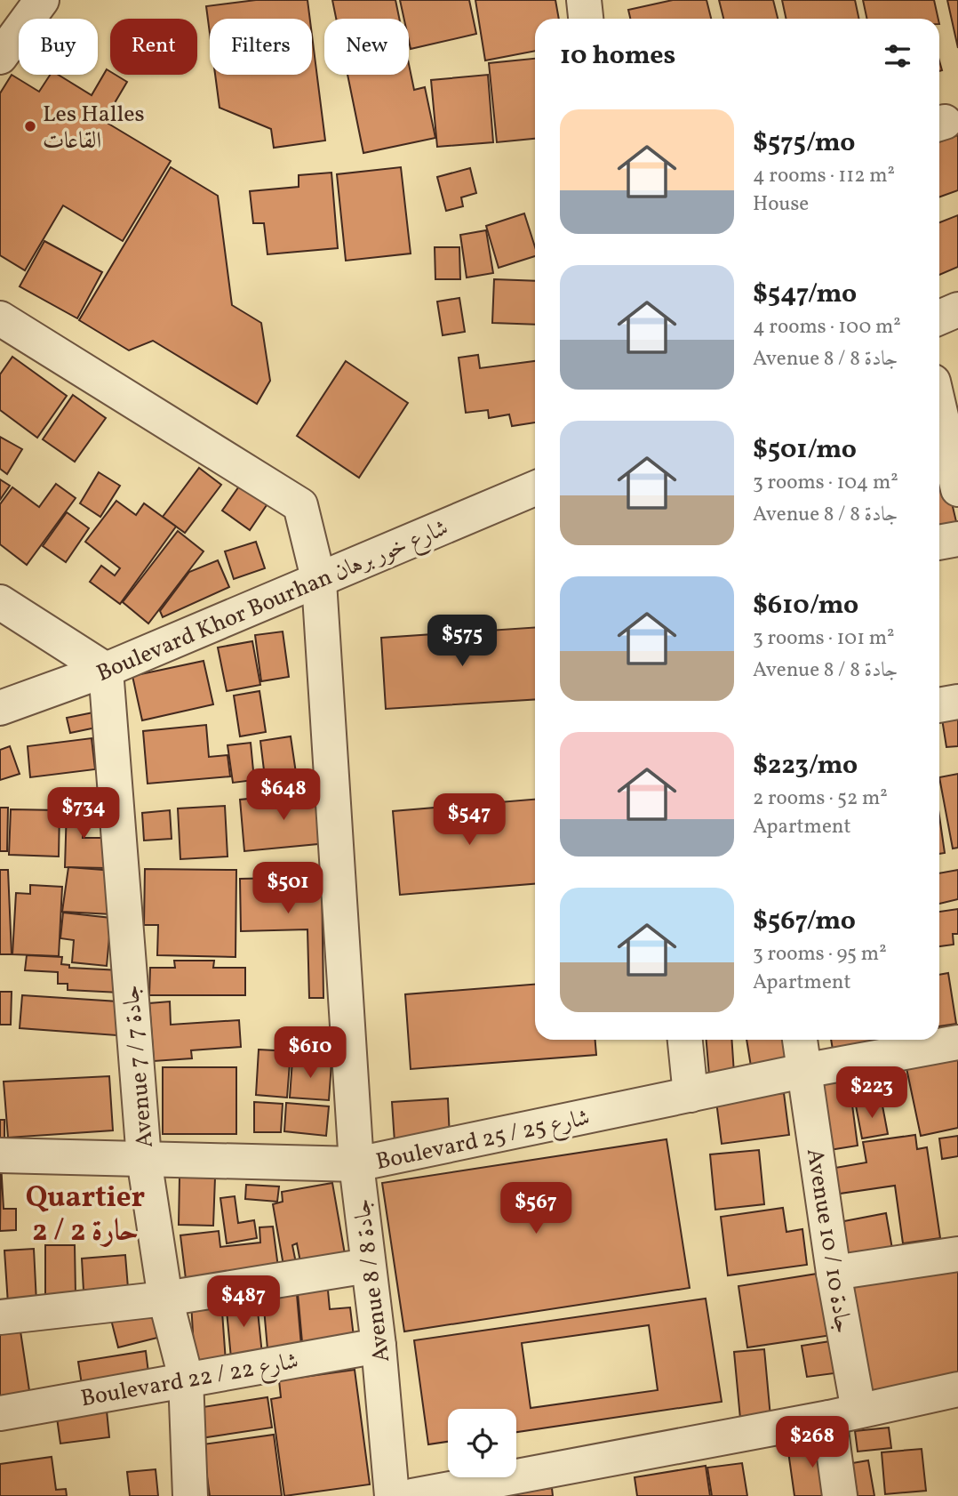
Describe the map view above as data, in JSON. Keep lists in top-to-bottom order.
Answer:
{
  "streets": {
    "street": [
      "Boulevard Khor Bourhan شارع خور برهان",
      "Avenue 7 / جادة 7",
      "Boulevard 25 / شارع 25",
      "Avenue 10 / جادة 10",
      "Avenue 8 / جادة 8",
      "Boulevard 22 / شارع 22"
    ]
  },
  "crossings": [
    ["Boulevard Khor Bourhan شارع خور برهان", "Avenue 7 / جادة 7"],
    ["Boulevard Khor Bourhan شارع خور برهان", "Avenue 8 / جادة 8"],
    ["Avenue 7 / جادة 7", "Boulevard 25 / شارع 25"],
    ["Avenue 7 / جادة 7", "Boulevard 22 / شارع 22"],
    ["Boulevard 25 / شارع 25", "Avenue 10 / جادة 10"],
    ["Boulevard 25 / شارع 25", "Avenue 8 / جادة 8"],
    ["Avenue 8 / جادة 8", "Boulevard 22 / شارع 22"]
  ],
  "districts": ["Quartier 2 / حارة 2"],
  "places": ["Les Halles القاعات"],
  "page": {
    "chip": [
      "Buy",
      "Rent",
      "Filters",
      "New"
    ],
    "heading": "10 homes",
    "list": [
      {
        "name": "$575/mo",
        "note": "4 rooms · 112 m² · House"
      },
      {
        "name": "$547/mo",
        "note": "4 rooms · 100 m² · Avenue 8 / جادة 8"
      },
      {
        "name": "$501/mo",
        "note": "3 rooms · 104 m² · Avenue 8 / جادة 8"
      },
      {
        "name": "$610/mo",
        "note": "3 rooms · 101 m² · Avenue 8 / جادة 8"
      },
      {
        "name": "$223/mo",
        "note": "2 rooms · 52 m² · Apartment"
      },
      {
        "name": "$567/mo",
        "note": "3 rooms · 95 m² · Apartment"
      }
    ],
    "price": [
      "$575",
      "$648",
      "$734",
      "$547",
      "$501",
      "$610",
      "$223",
      "$567",
      "$487",
      "$268"
    ]
  }
}
